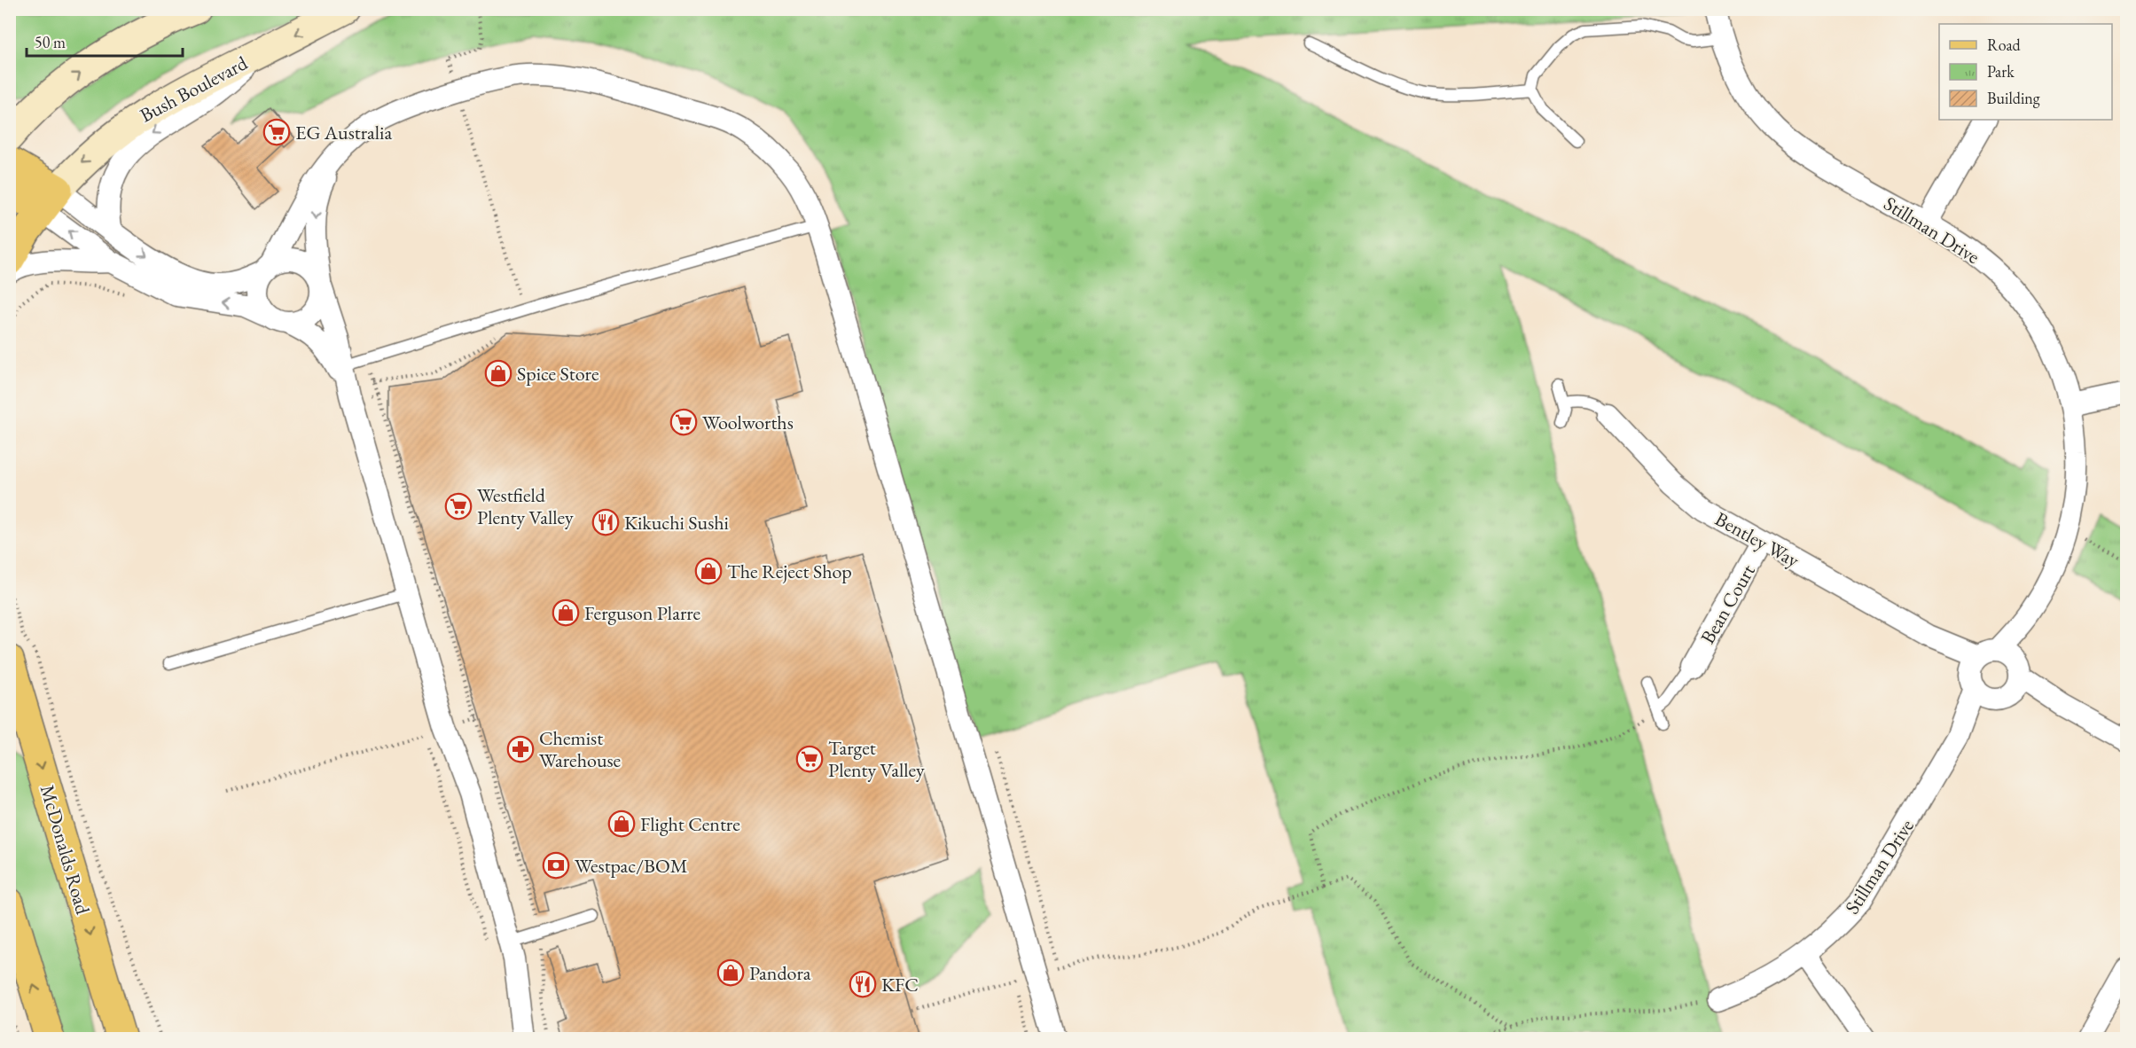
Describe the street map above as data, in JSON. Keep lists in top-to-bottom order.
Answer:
{
  "streets": {
    "main road": ["Bush Boulevard", "McDonalds Road"],
    "street": ["Stillman Drive", "Bentley Way", "Bean Court"]
  },
  "crossings": [
    ["Stillman Drive", "Bentley Way"],
    ["Bentley Way", "Bean Court"]
  ],
  "places": {
    "supermarket": [
      "EG Australia",
      "Woolworths",
      "Westfield Plenty Valley",
      "Target Plenty Valley"
    ],
    "shop": [
      "Spice Store",
      "The Reject Shop",
      "Ferguson Plarre",
      "Flight Centre",
      "Pandora"
    ],
    "restaurant": ["Kikuchi Sushi", "KFC"],
    "pharmacy": ["Chemist Warehouse"],
    "bank": ["Westpac/BOM"]
  },
  "legend": ["Road", "Park", "Building"],
  "scale_bar": "50 m"
}
